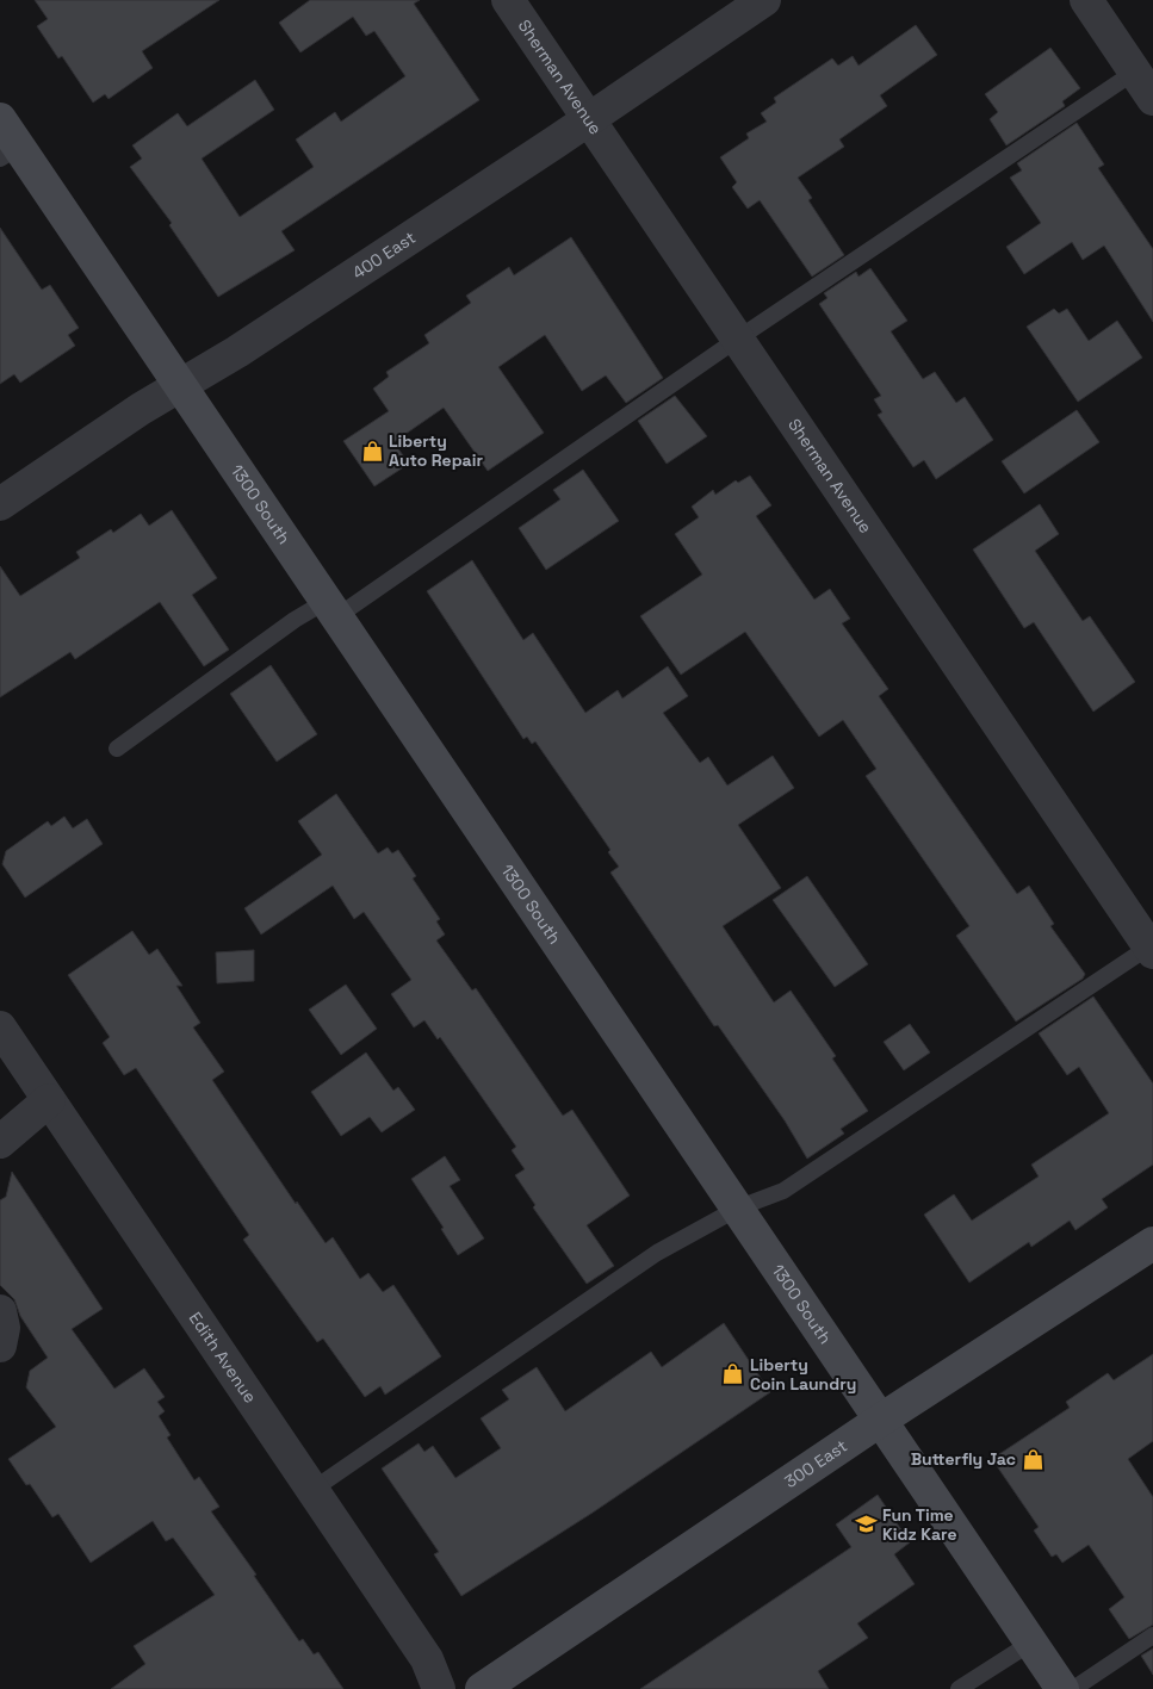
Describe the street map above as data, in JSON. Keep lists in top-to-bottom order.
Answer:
{
  "streets": {
    "main road": ["1300 South", "300 East"],
    "street": ["Sherman Avenue", "400 East", "Edith Avenue"]
  },
  "crossings": [
    ["Sherman Avenue", "400 East"],
    ["400 East", "1300 South"],
    ["1300 South", "300 East"]
  ],
  "places": {
    "shop": ["Liberty Auto Repair", "Liberty Coin Laundry", "Butterfly Jac"],
    "school or university": ["Fun Time Kidz Kare"]
  }
}
